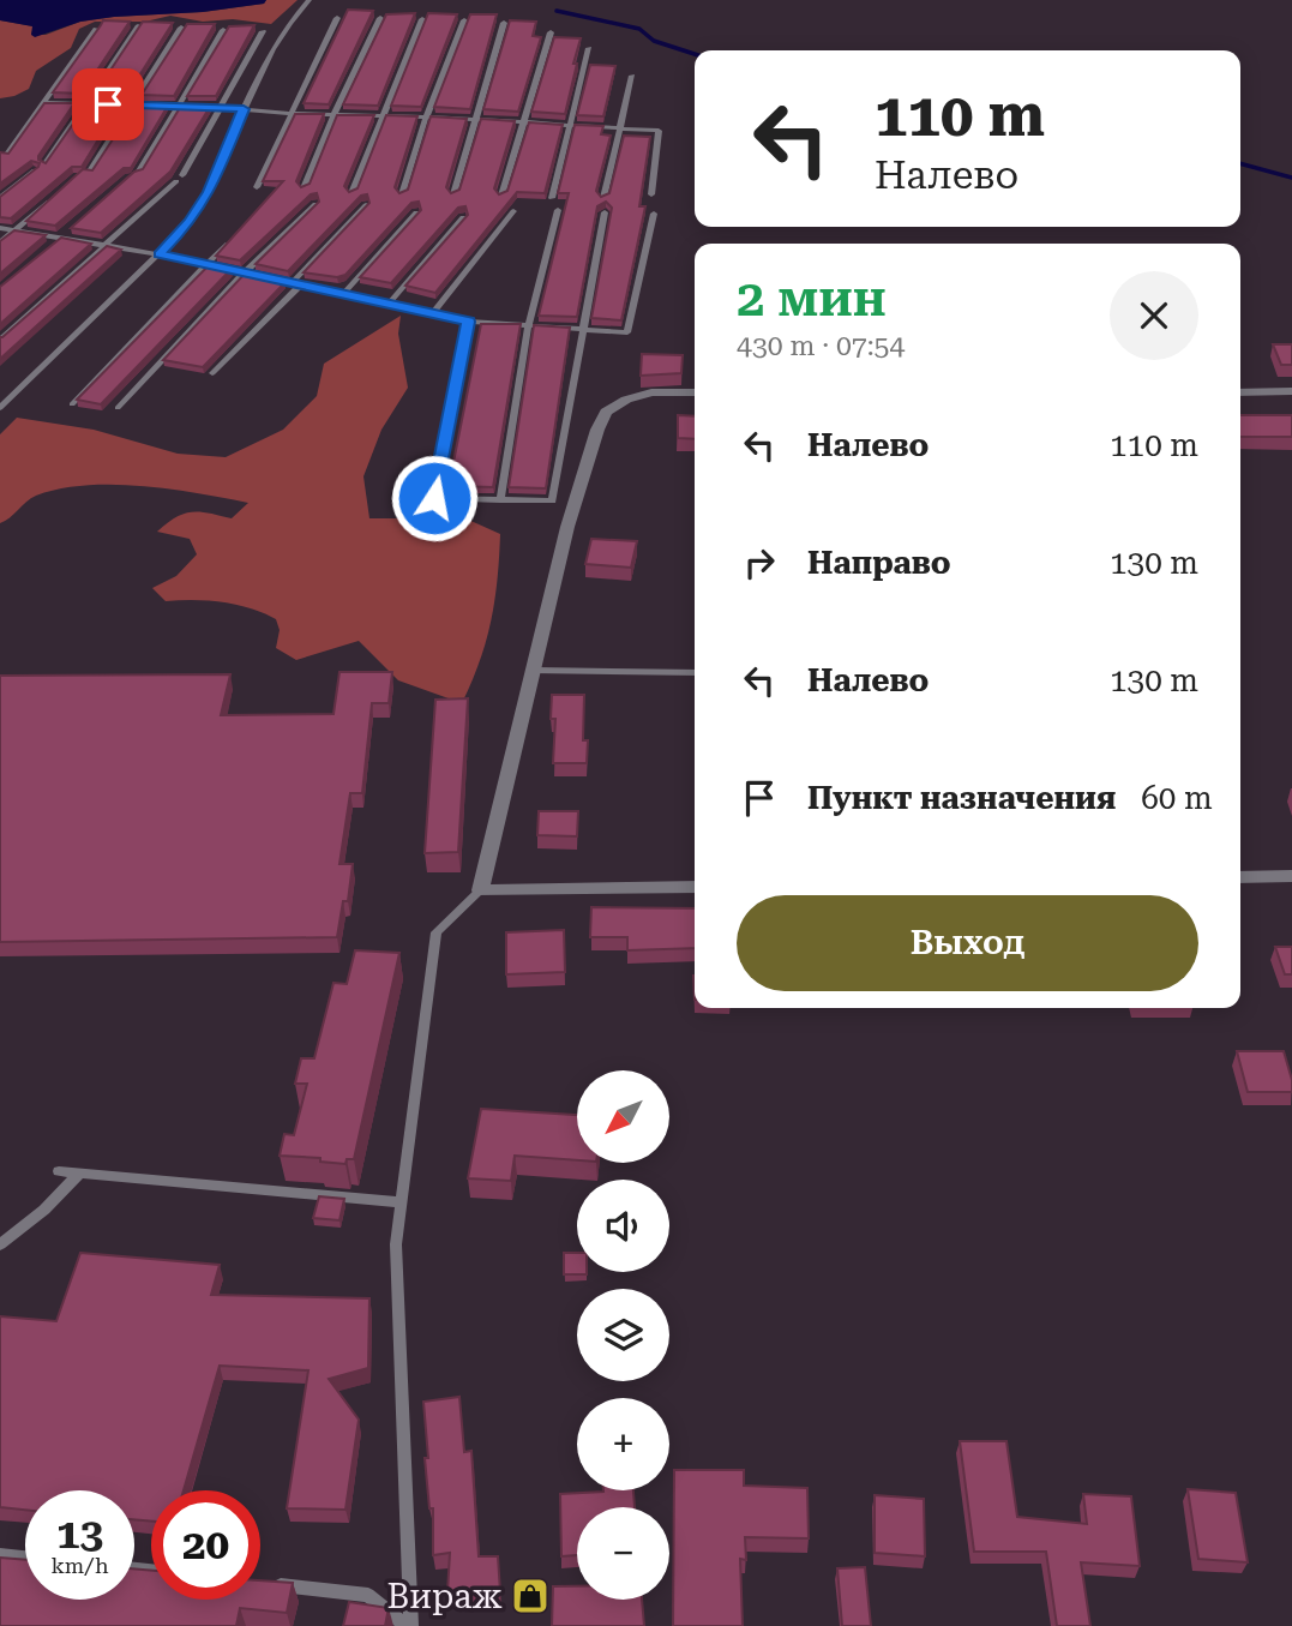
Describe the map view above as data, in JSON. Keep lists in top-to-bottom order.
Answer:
{
  "places": {
    "shop": ["Вираж"]
  },
  "north": "bottom left",
  "page": {
    "turn": ["110 m", "Налево"],
    "heading": ["2 мин", "430 m · 07:54"],
    "list": [
      {
        "name": "Налево",
        "value": "110 m"
      },
      {
        "name": "Направо",
        "value": "130 m"
      },
      {
        "name": "Налево",
        "value": "130 m"
      },
      {
        "name": "Пункт назначения",
        "value": "60 m"
      }
    ],
    "buttons": "Выход",
    "map_buttons": ["+", "−"],
    "speed": "13 km/h",
    "limit": "20"
  }
}
